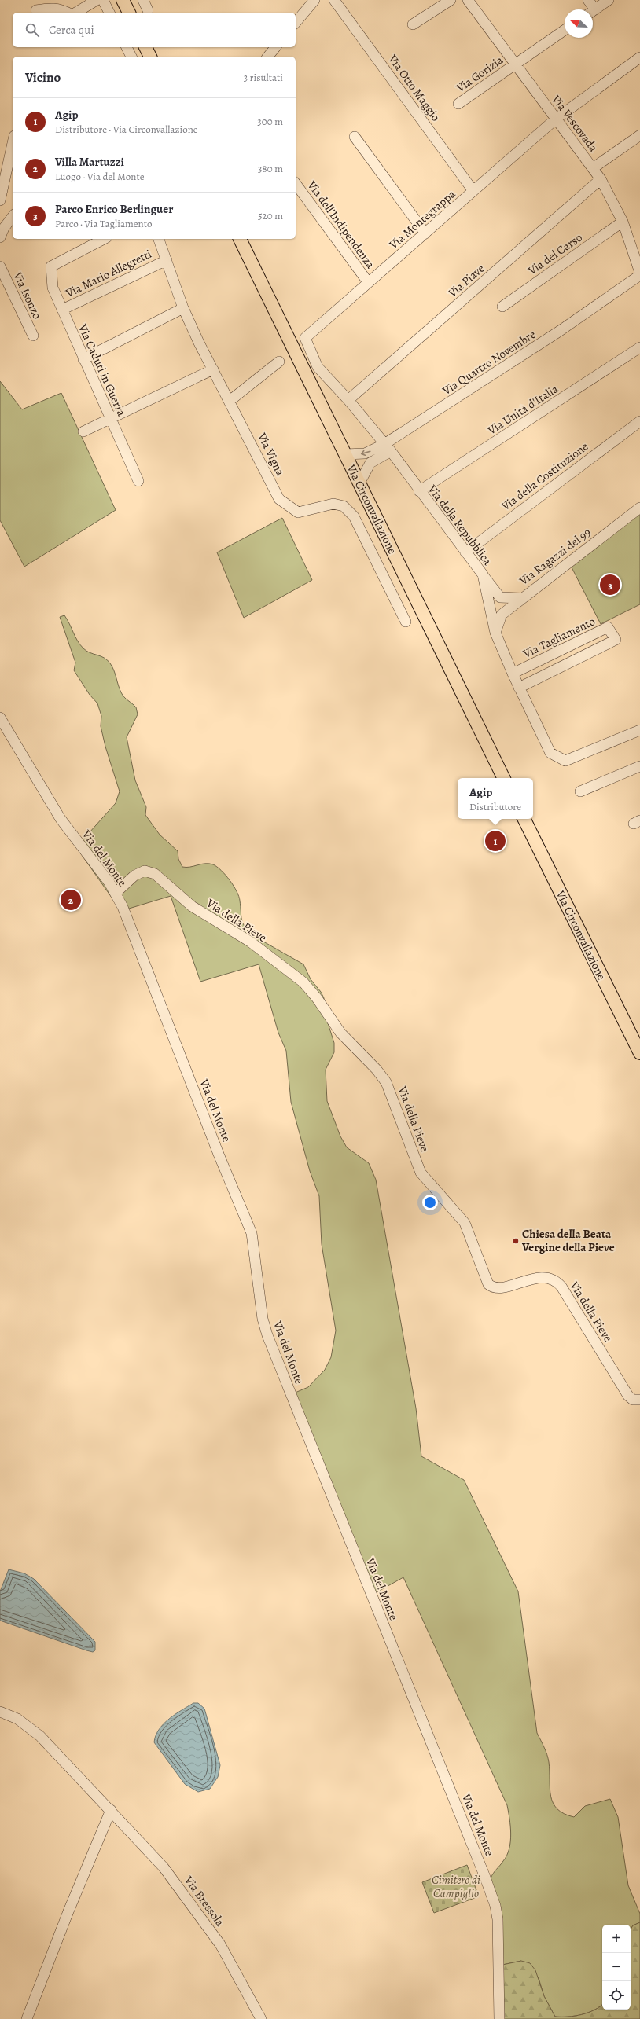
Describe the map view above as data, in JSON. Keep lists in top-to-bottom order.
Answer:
{
  "streets": {
    "main road": ["Via Circonvallazione"],
    "street": [
      "Via Gorizia",
      "Via Otto Maggio",
      "Via Vescovada",
      "Via Montegrappa",
      "Via dell'Indipendenza",
      "Via del Carso",
      "Via Mario Allegretti",
      "Via Piave",
      "Via Isonzo",
      "Via Quattro Novembre",
      "Via Caduti in Guerra",
      "Via Unità d'Italia",
      "Via Vigna",
      "Via della Costituzione",
      "Via della Repubblica",
      "Via Ragazzi del 99",
      "Via Tagliamento",
      "Via del Monte",
      "Via della Pieve",
      "Via Bressola"
    ]
  },
  "crossings": [
    ["Via Gorizia", "Via Vescovada"],
    ["Via Otto Maggio", "Via Montegrappa"],
    ["Via Vescovada", "Via Montegrappa"],
    ["Via Vescovada", "Via del Carso"],
    ["Via Vescovada", "Via Piave"],
    ["Via Montegrappa", "Via dell'Indipendenza"],
    ["Via Montegrappa", "Via della Repubblica"],
    ["Via Mario Allegretti", "Via Caduti in Guerra"],
    ["Via Mario Allegretti", "Via Vigna"],
    ["Via Piave", "Via della Repubblica"],
    ["Via Quattro Novembre", "Via Circonvallazione"],
    ["Via Quattro Novembre", "Via della Repubblica"],
    ["Via Unità d'Italia", "Via della Repubblica"],
    ["Via della Costituzione", "Via della Repubblica"],
    ["Via della Repubblica", "Via Ragazzi del 99"],
    ["Via della Repubblica", "Via Tagliamento"],
    ["Via del Monte", "Via della Pieve"]
  ],
  "parks": ["Cimitero di Campiglio"],
  "places": ["Chiesa della Beata Vergine della Pieve"],
  "north": "top left",
  "page": {
    "search": "Cerca qui",
    "heading": ["Vicino", "3 risultati"],
    "list": [
      {
        "mark": "1",
        "name": "Agip",
        "note": "Distributore · Via Circonvallazione",
        "value": "300 m"
      },
      {
        "mark": "2",
        "name": "Villa Martuzzi",
        "note": "Luogo · Via del Monte",
        "value": "380 m"
      },
      {
        "mark": "3",
        "name": "Parco Enrico Berlinguer",
        "note": "Parco · Via Tagliamento",
        "value": "520 m"
      }
    ],
    "pins": ["3", "1", "2"],
    "popup": ["Agip", "Distributore"],
    "map_buttons": ["+", "−"]
  }
}
